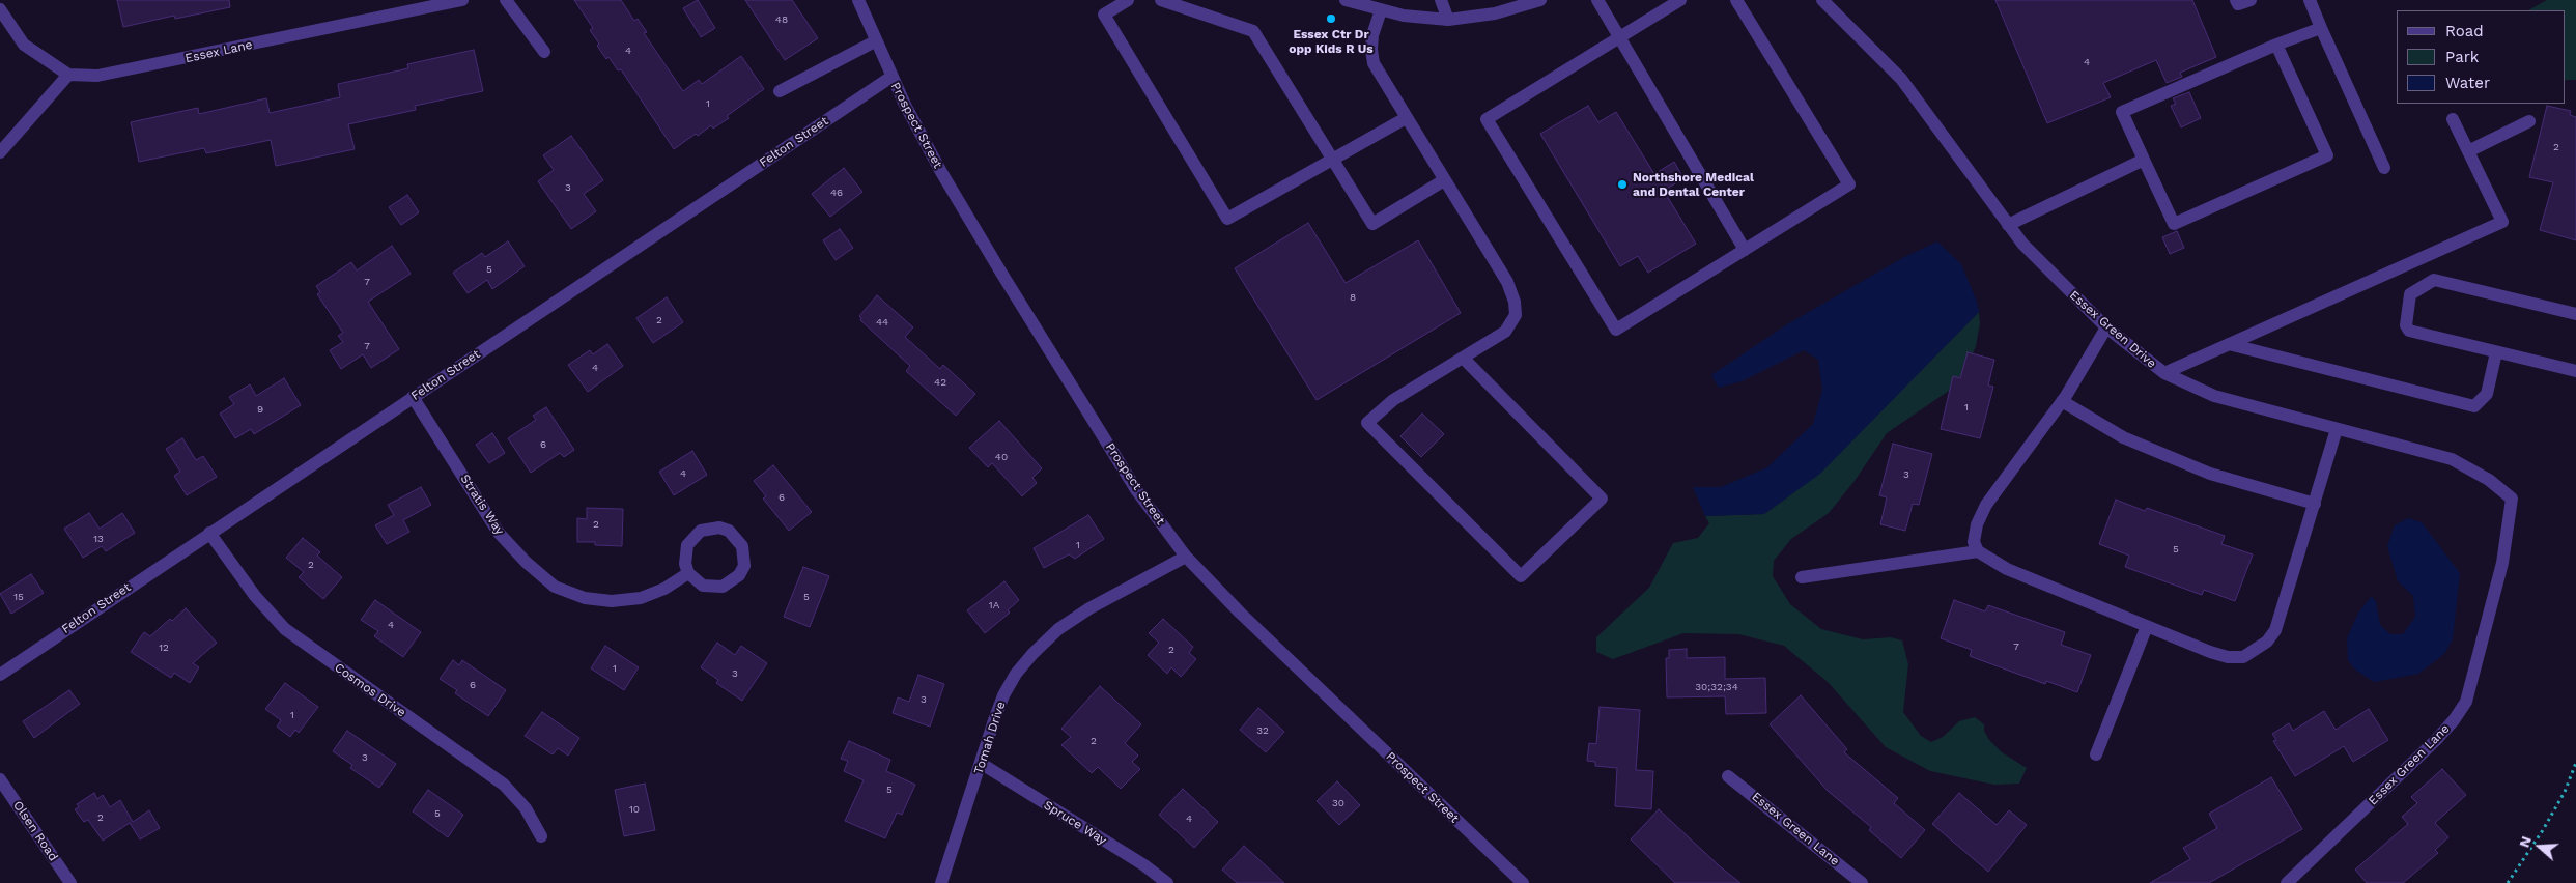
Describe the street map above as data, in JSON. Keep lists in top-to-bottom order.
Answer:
{
  "streets": {
    "street": [
      "Essex Lane",
      "Prospect Street",
      "Felton Street",
      "Essex Green Drive",
      "Stratis Way",
      "Cosmos Drive",
      "Tomah Drive",
      "Essex Green Lane",
      "Spruce Way",
      "Olsen Road"
    ]
  },
  "crossings": [
    ["Prospect Street", "Felton Street"],
    ["Prospect Street", "Tomah Drive"],
    ["Felton Street", "Stratis Way"],
    ["Felton Street", "Cosmos Drive"],
    ["Essex Green Drive", "Essex Green Lane"],
    ["Tomah Drive", "Spruce Way"]
  ],
  "places": ["Essex Ctr Dr opp Kids R Us", "Northshore Medical and Dental Center"],
  "house_numbers": [
    "48",
    "4",
    "4",
    "1",
    "2",
    "3",
    "46",
    "5",
    "7",
    "8",
    "2",
    "44",
    "7",
    "4",
    "42",
    "1",
    "9",
    "6",
    "40",
    "4",
    "3",
    "6",
    "2",
    "13",
    "1",
    "5",
    "2",
    "15",
    "5",
    "1A",
    "4",
    "7",
    "12",
    "2",
    "1",
    "3",
    "6",
    "30;32;34",
    "3",
    "1",
    "32",
    "2",
    "3",
    "5",
    "30",
    "10",
    "5",
    "2",
    "4"
  ],
  "legend": ["Road", "Park", "Water"],
  "north": "left"
}
